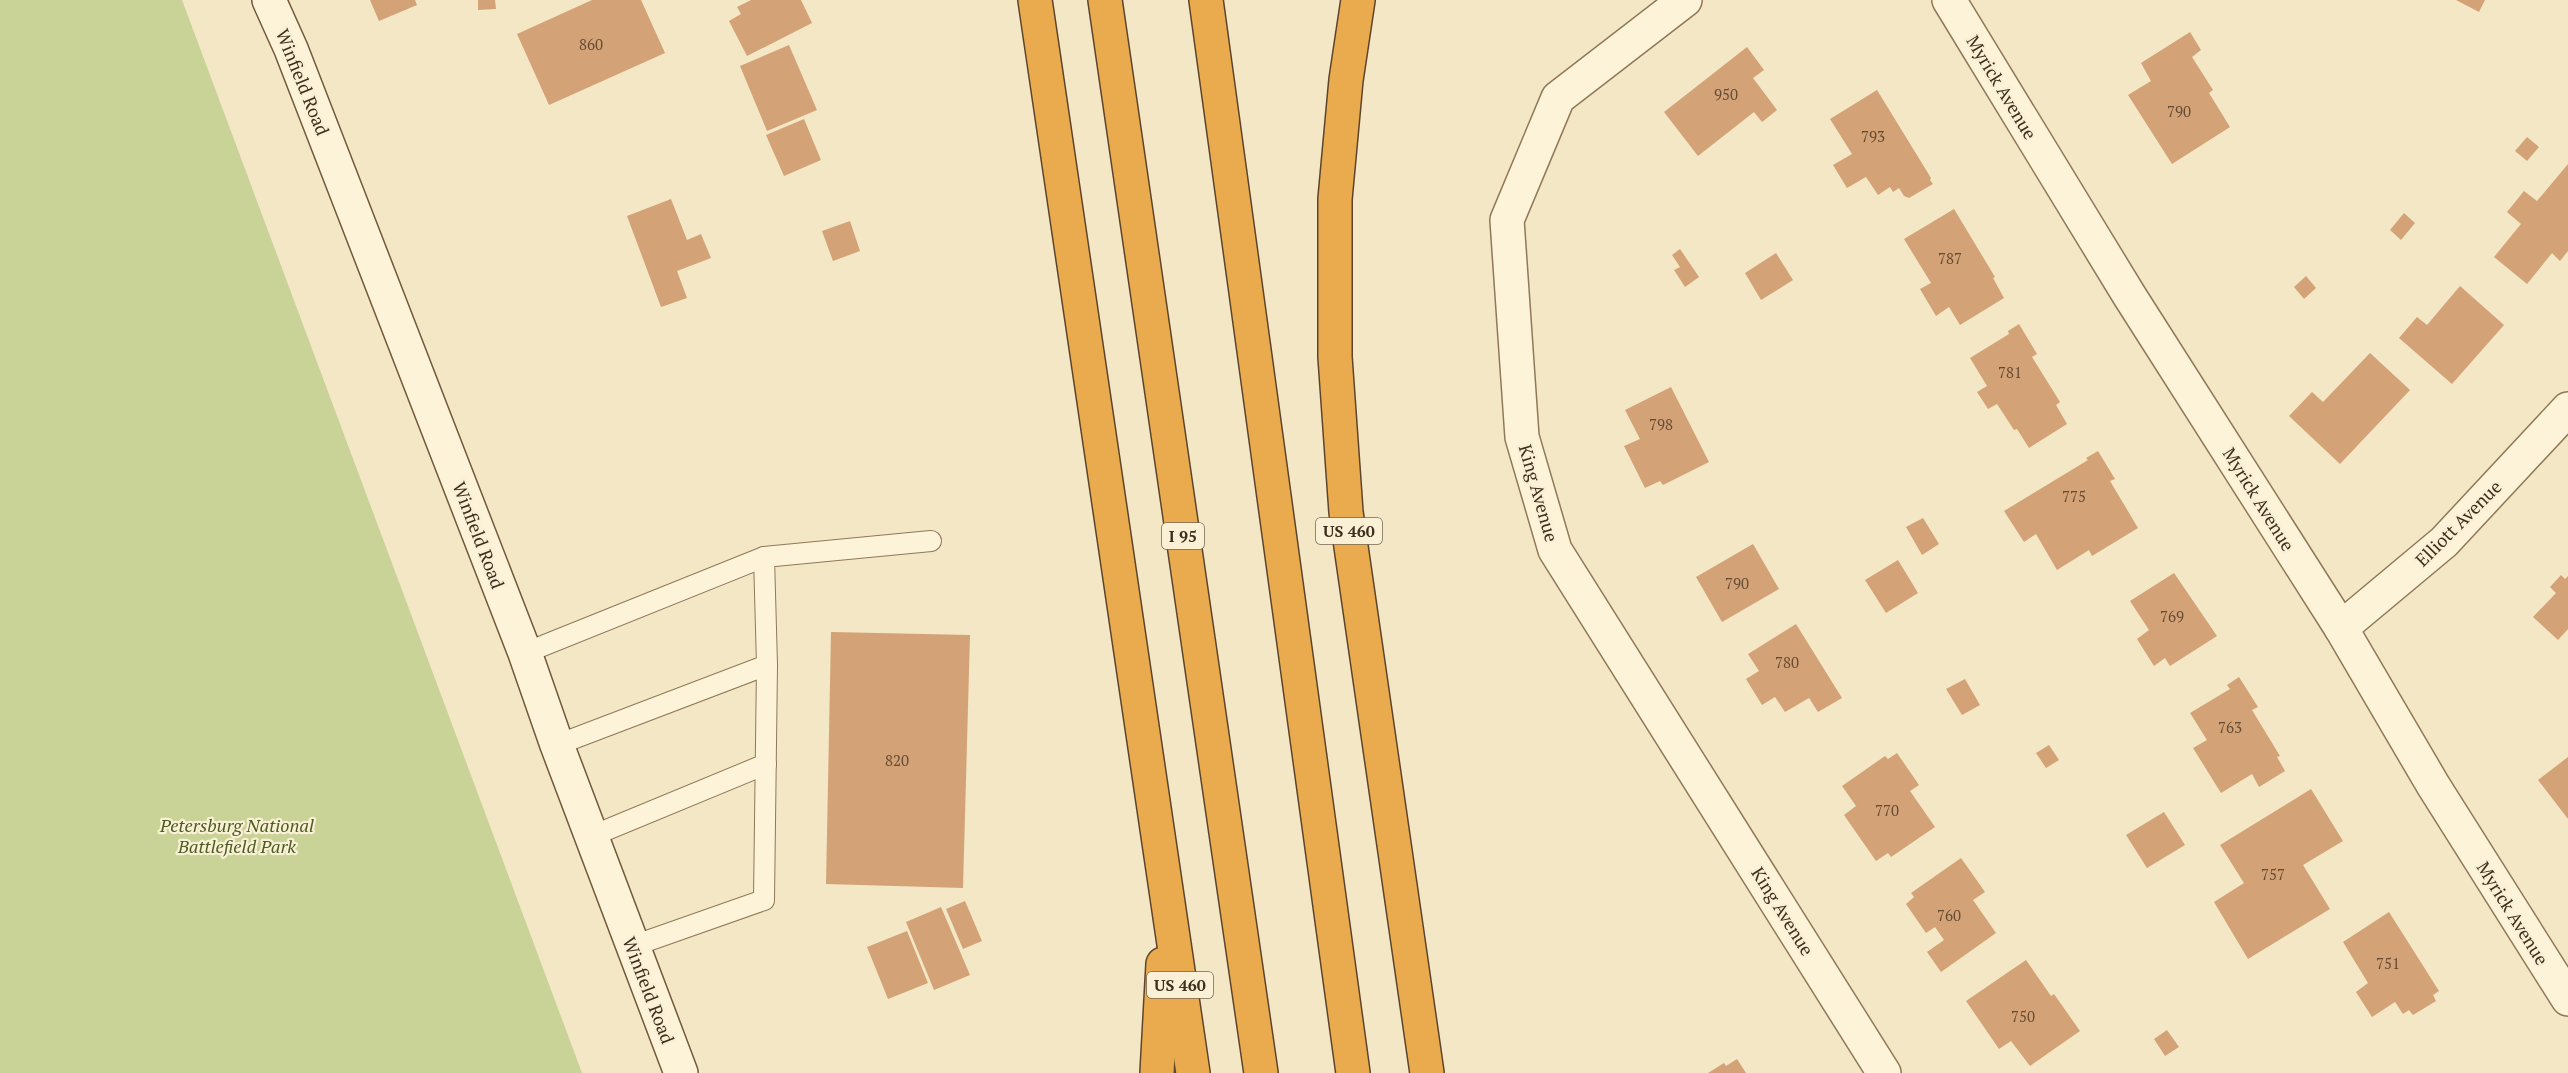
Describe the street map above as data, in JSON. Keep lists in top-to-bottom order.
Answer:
{
  "streets": {
    "highway": ["US 460", "I 95"],
    "street": [
      "Winfield Road",
      "Myrick Avenue",
      "King Avenue",
      "Elliott Avenue"
    ]
  },
  "crossings": [
    ["Myrick Avenue", "Elliott Avenue"]
  ],
  "parks": ["Petersburg National Battlefield Park"],
  "house_numbers": [
    "860",
    "950",
    "790",
    "793",
    "787",
    "781",
    "798",
    "775",
    "790",
    "769",
    "780",
    "763",
    "820",
    "770",
    "757",
    "760",
    "751",
    "750"
  ]
}
